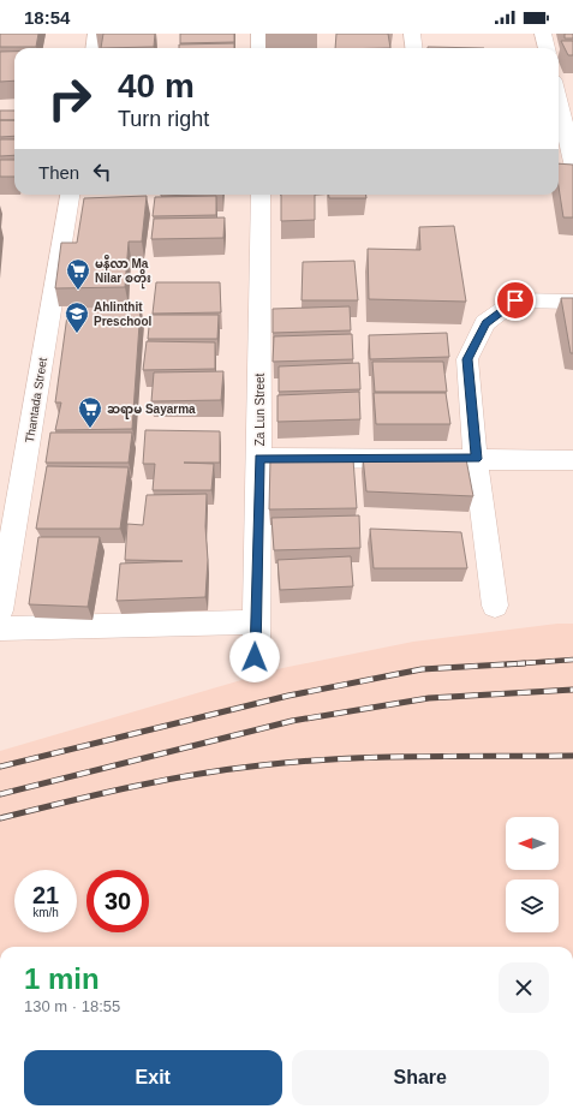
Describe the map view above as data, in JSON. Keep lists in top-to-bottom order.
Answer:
{
  "streets": {
    "street": ["Thantada Street", "Za Lun Street"]
  },
  "places": {
    "supermarket": ["မနီလာ Ma Nilar စတိုး", "ဆရာမ Sayarma"],
    "school or university": ["Ahlinthit Preschool"]
  },
  "north": "left",
  "page": {
    "status": "18:54",
    "turn": ["40 m", "Turn right"],
    "then": "Then",
    "speed": "21 km/h",
    "limit": "30",
    "heading": ["1 min", "130 m · 18:55"],
    "buttons": ["Exit", "Share"]
  }
}
